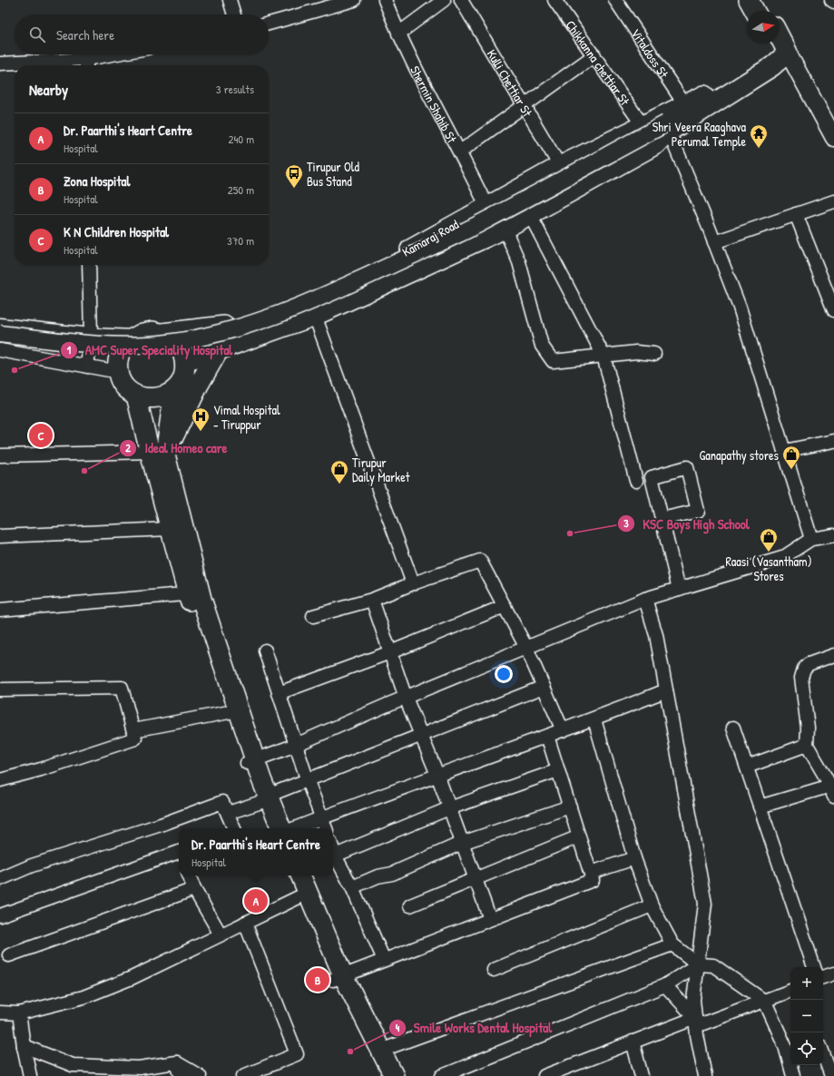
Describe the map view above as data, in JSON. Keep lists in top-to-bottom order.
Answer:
{
  "streets": {
    "highway": ["Kamaraj Road"],
    "street": [
      "Vitaldoss St",
      "Chikkanna chettiar St",
      "Kulli Chettiar St",
      "Shermin Shahib St"
    ]
  },
  "crossings": [
    ["Vitaldoss St", "Kamaraj Road"],
    ["Chikkanna chettiar St", "Kamaraj Road"],
    ["Kulli Chettiar St", "Kamaraj Road"],
    ["Shermin Shahib St", "Kamaraj Road"]
  ],
  "places": {
    "temple": ["Shri Veera Raaghava Perumal Temple"],
    "bus stop": ["Tirupur Old Bus Stand"],
    "other": [
      "AMC Super Speciality Hospital",
      "Ideal Homeo care",
      "KSC Boys High School",
      "Smile Works Dental Hospital"
    ],
    "hospital": ["Vimal Hospital - Tiruppur"],
    "shop": ["Ganapathy stores", "Tirupur Daily Market", "Raasi (Vasantham) Stores"]
  },
  "north": "right",
  "page": {
    "search": "Search here",
    "heading": ["Nearby", "3 results"],
    "list": [
      {
        "mark": "A",
        "name": "Dr. Paarthi's Heart Centre",
        "note": "Hospital",
        "value": "240 m"
      },
      {
        "mark": "B",
        "name": "Zona Hospital",
        "note": "Hospital",
        "value": "250 m"
      },
      {
        "mark": "C",
        "name": "K N Children Hospital",
        "note": "Hospital",
        "value": "370 m"
      }
    ],
    "pins": ["C", "A", "B"],
    "popup": ["Dr. Paarthi's Heart Centre", "Hospital"],
    "map_buttons": ["+", "−"]
  }
}
